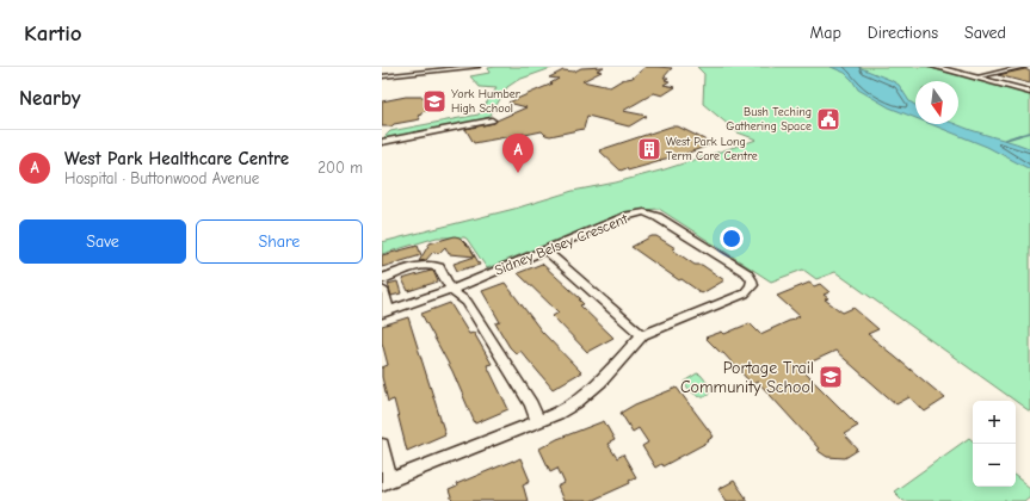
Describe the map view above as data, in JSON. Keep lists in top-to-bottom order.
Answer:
{
  "streets": {
    "street": ["Sidney Belsey Crescent"]
  },
  "places": {
    "school or university": ["York Humber High School", "Portage Trail Community School"],
    "public building": ["Bush Teching Gathering Space"],
    "building": ["West Park Long Term Care Centre"]
  },
  "north": "bottom",
  "page": {
    "header": "Kartio",
    "nav": ["Map", "Directions", "Saved"],
    "heading": "Nearby",
    "list": [
      {
        "mark": "A",
        "name": "West Park Healthcare Centre",
        "note": "Hospital · Buttonwood Avenue",
        "value": "200 m"
      }
    ],
    "pins": "A",
    "buttons": ["Save", "Share"],
    "map_buttons": ["+", "−"]
  }
}
